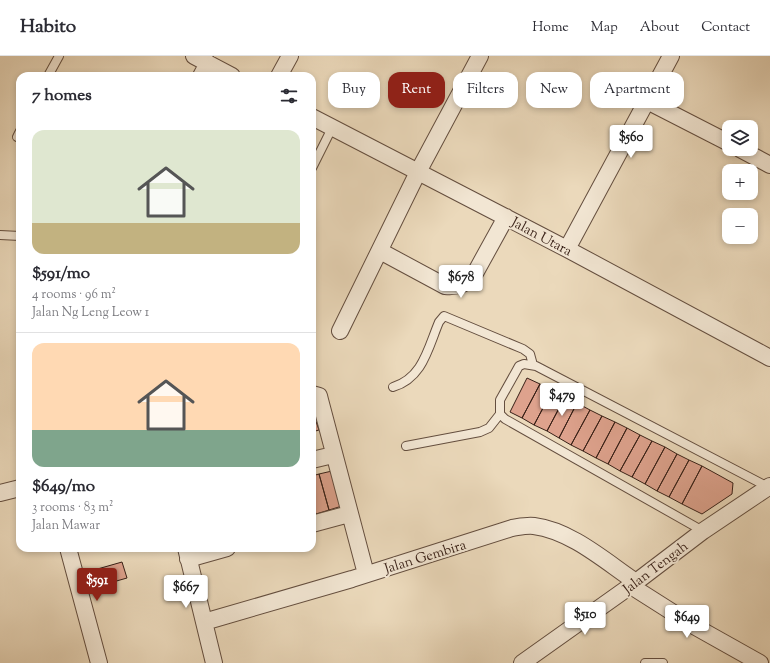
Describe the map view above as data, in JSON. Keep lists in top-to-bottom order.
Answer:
{
  "streets": {
    "street": ["Jalan Utara", "Jalan Gembira", "Jalan Tengah"]
  },
  "crossings": [
    ["Jalan Gembira", "Jalan Tengah"]
  ],
  "page": {
    "header": "Habito",
    "nav": [
      "Home",
      "Map",
      "About",
      "Contact"
    ],
    "chip": [
      "Buy",
      "Rent",
      "Filters",
      "New",
      "Apartment"
    ],
    "heading": "7 homes",
    "map_buttons": ["+", "−"],
    "list": [
      {
        "name": "$591/mo",
        "note": "4 rooms · 96 m² · Jalan Ng Leng Leow 1"
      },
      {
        "name": "$649/mo",
        "note": "3 rooms · 83 m² · Jalan Mawar"
      }
    ],
    "price": [
      "$560",
      "$678",
      "$479",
      "$591",
      "$667",
      "$510",
      "$649"
    ]
  }
}
